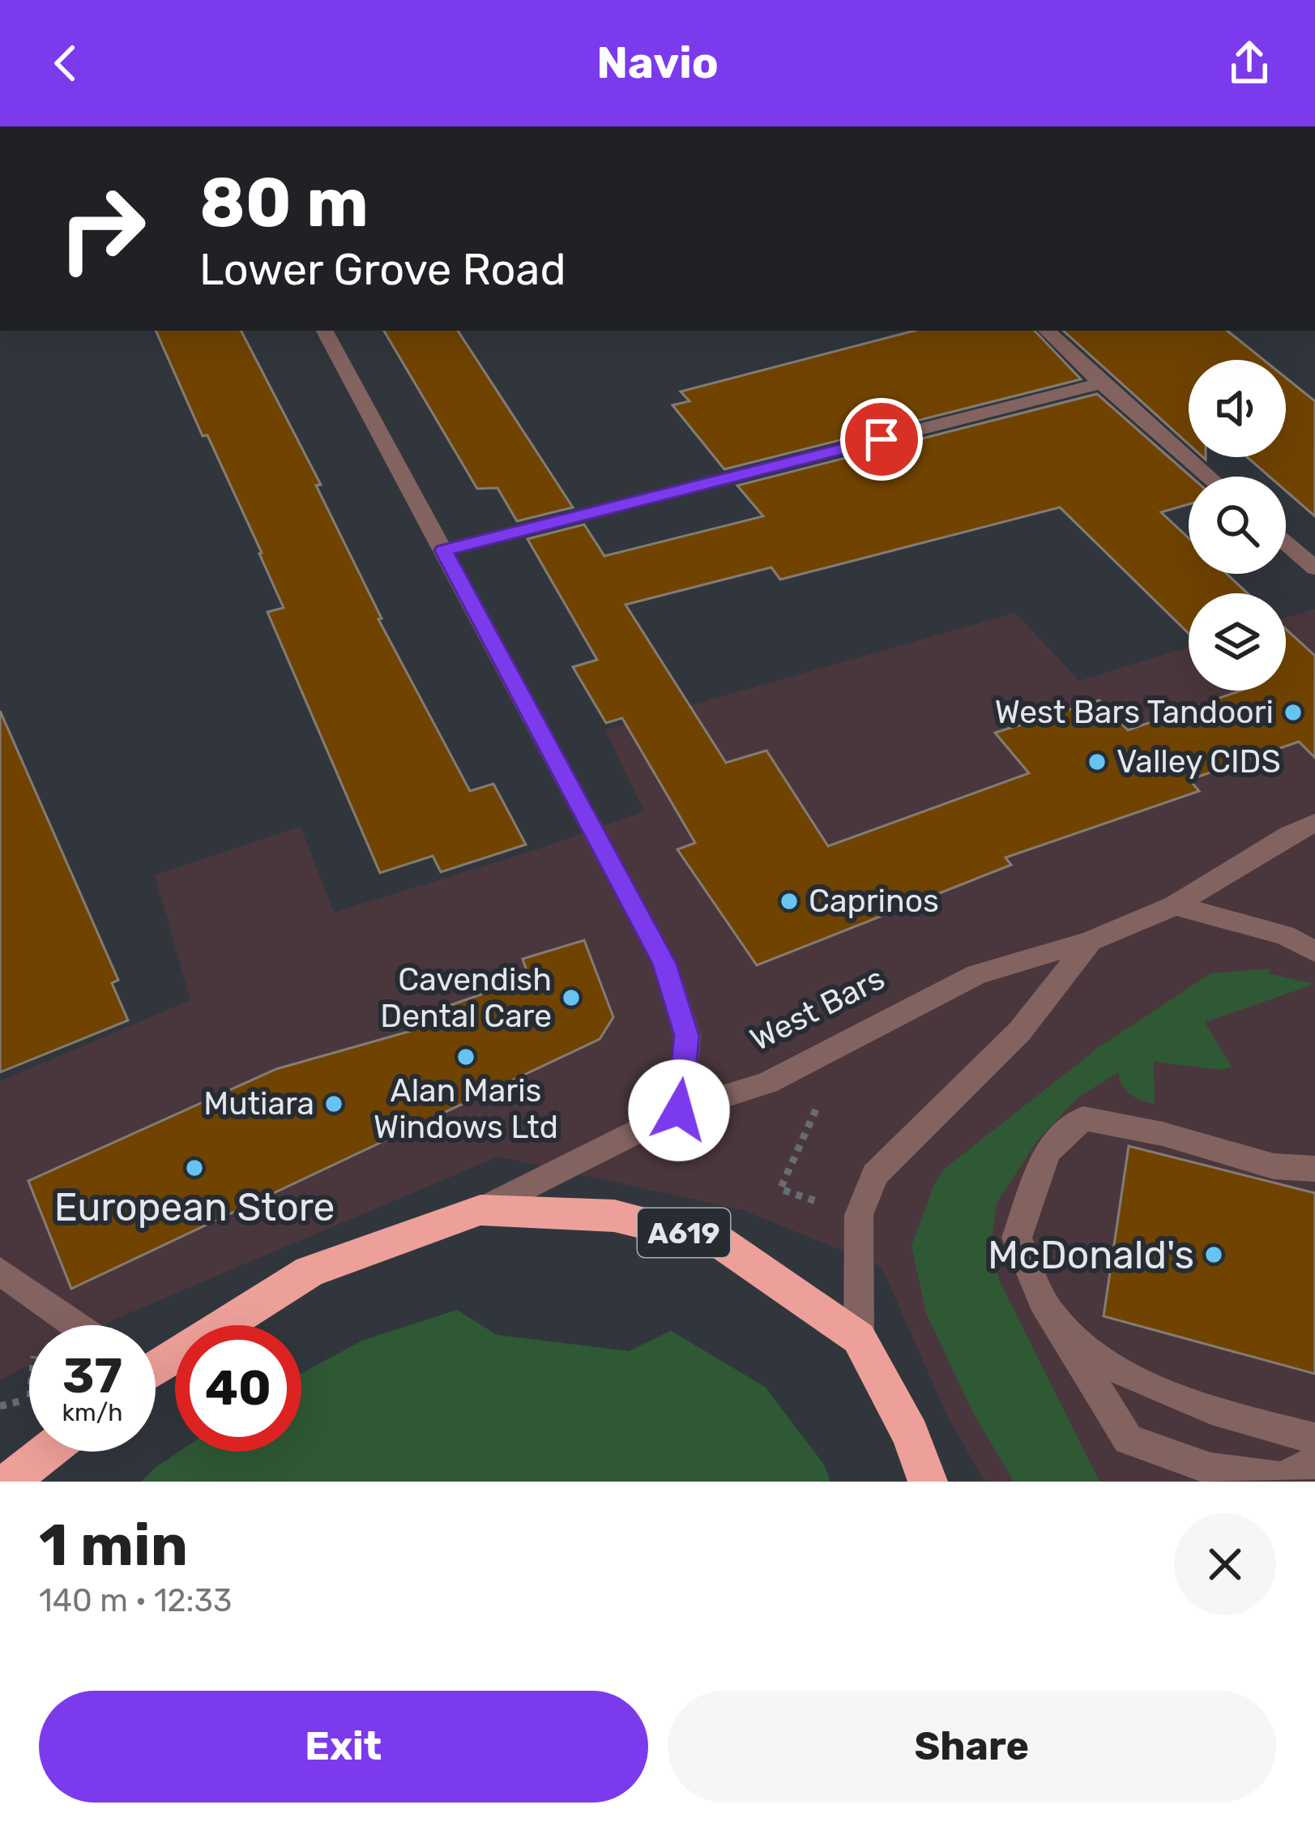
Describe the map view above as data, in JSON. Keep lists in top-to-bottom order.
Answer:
{
  "streets": {
    "highway": ["West Bars", "A619"]
  },
  "places": [
    "West Bars Tandoori",
    "Valley CIDS",
    "Caprinos",
    "Cavendish Dental Care",
    "Alan Maris Windows Ltd",
    "Mutiara",
    "European Store",
    "McDonald's"
  ],
  "page": {
    "header": "Navio",
    "turn": ["80 m", "Lower Grove Road"],
    "speed": "37 km/h",
    "limit": "40",
    "heading": ["1 min", "140 m · 12:33"],
    "buttons": ["Exit", "Share"]
  }
}
